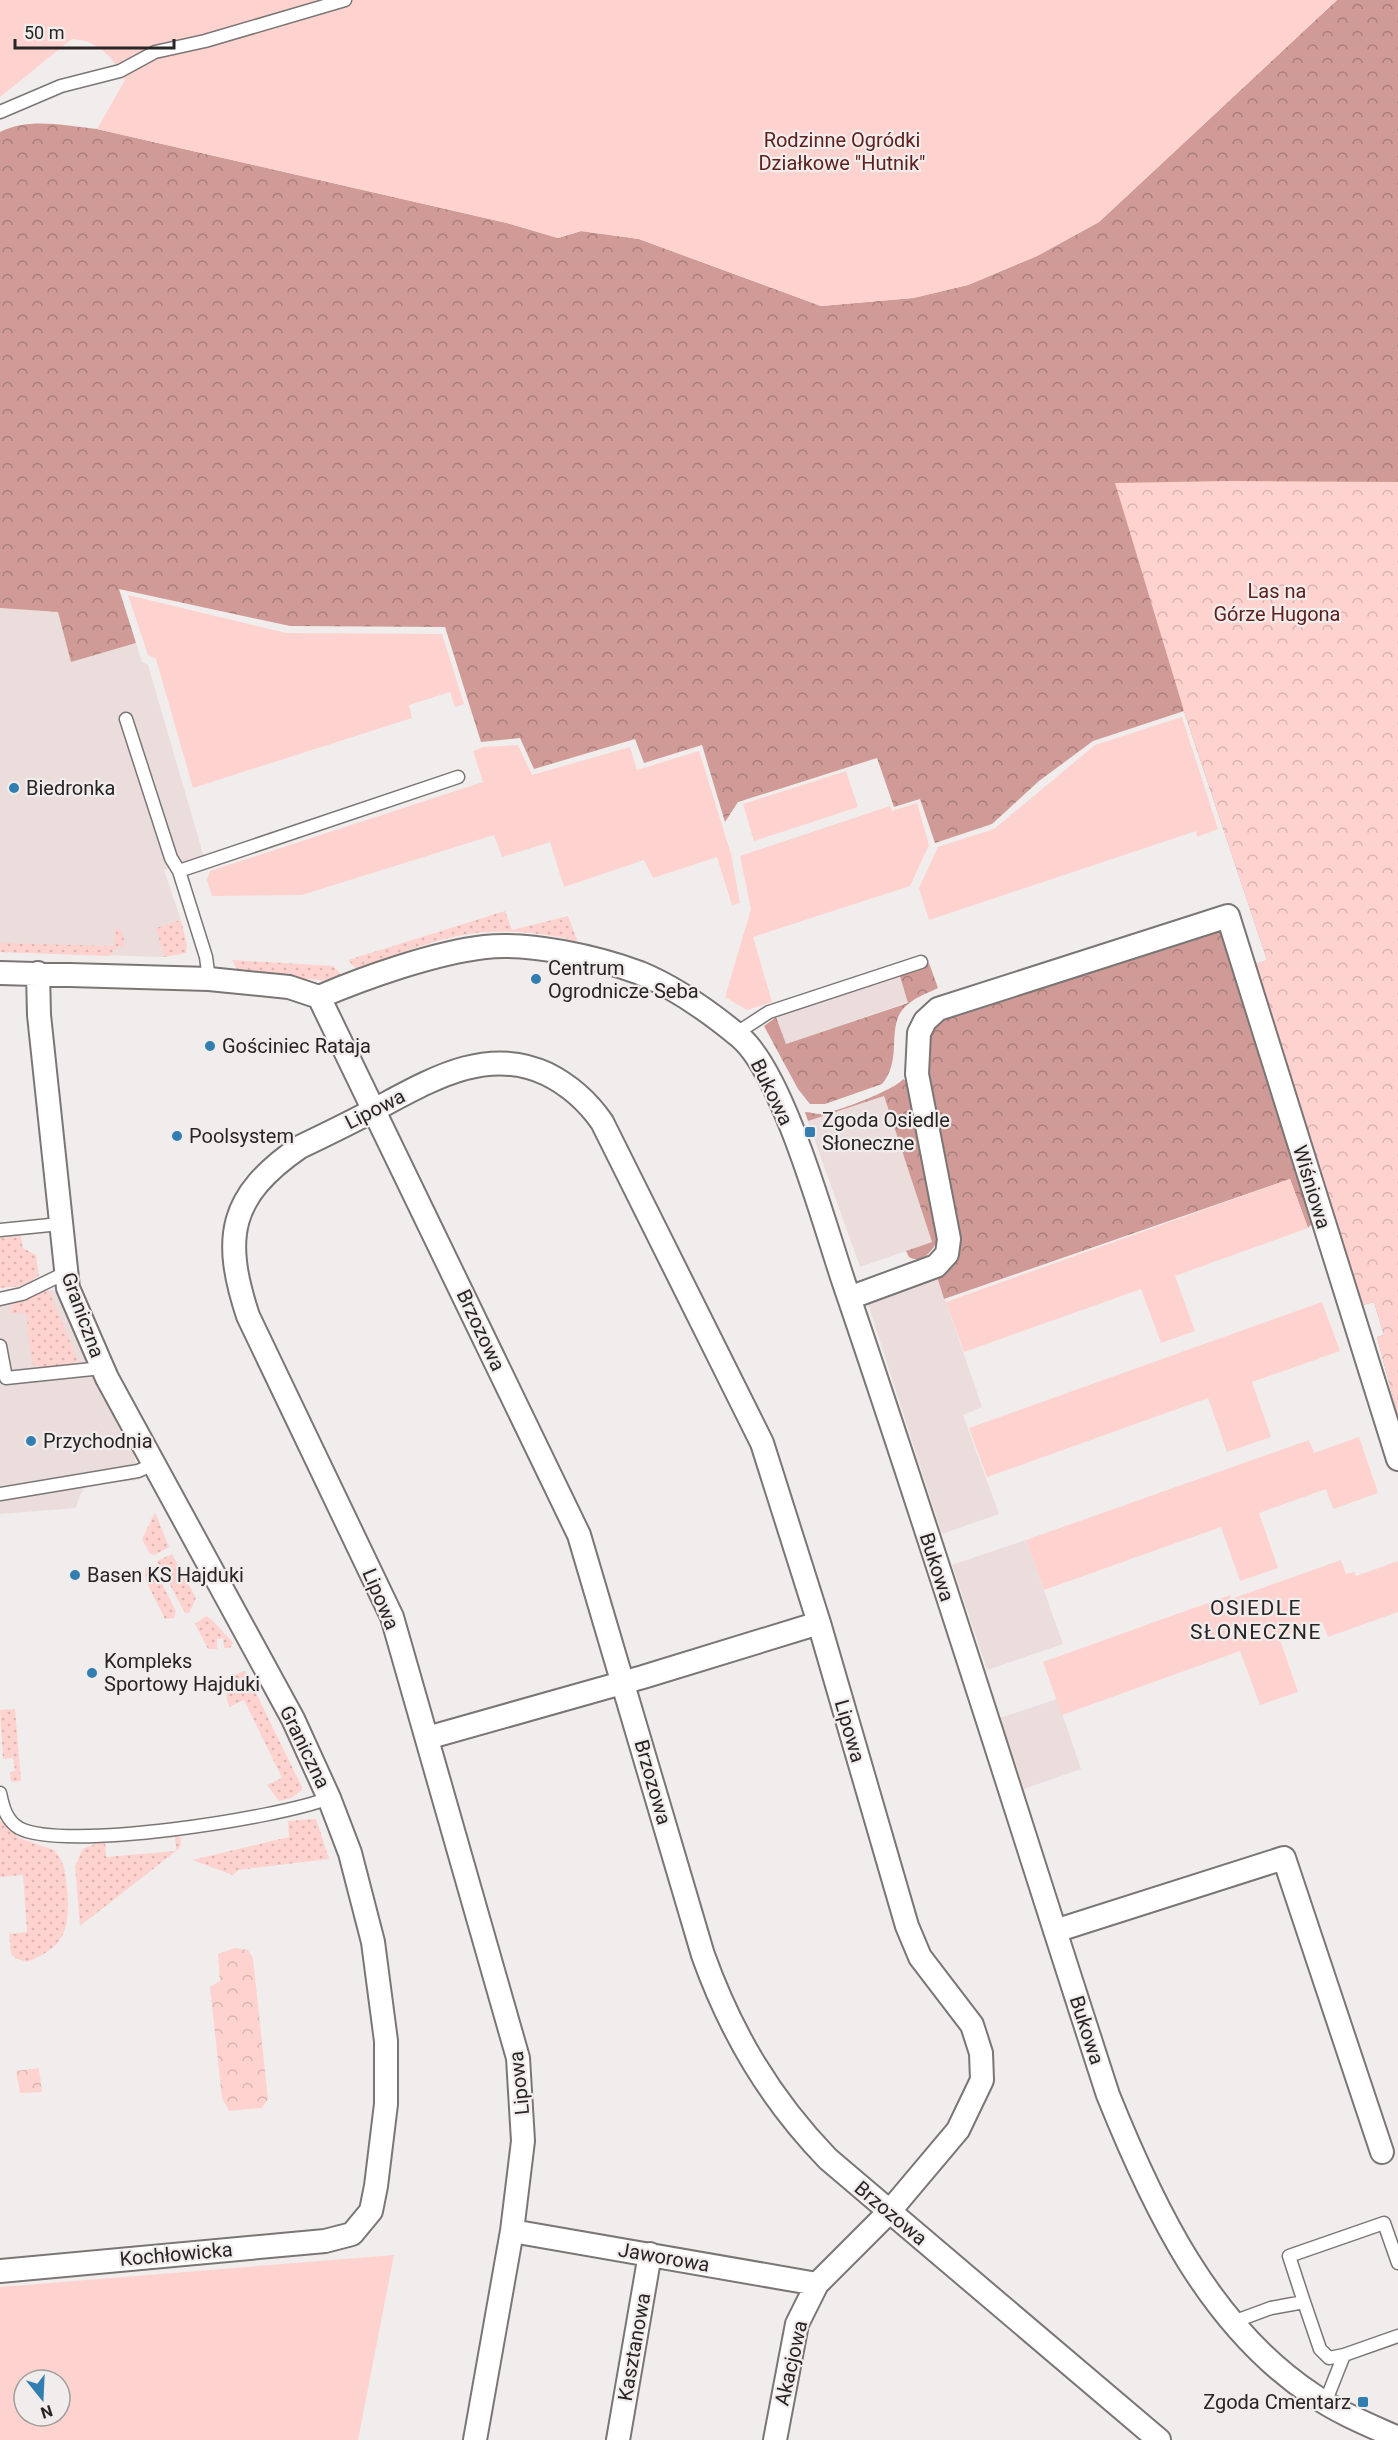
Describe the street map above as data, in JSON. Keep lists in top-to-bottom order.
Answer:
{
  "streets": {
    "street": [
      "Bukowa",
      "Lipowa",
      "Wiśniowa",
      "Graniczna",
      "Brzozowa",
      "Kochłowicka",
      "Jaworowa",
      "Kasztanowa",
      "Akacjowa"
    ]
  },
  "crossings": [
    ["Bukowa", "Wiśniowa"],
    ["Bukowa", "Brzozowa"],
    ["Lipowa", "Brzozowa"],
    ["Lipowa", "Jaworowa"],
    ["Lipowa", "Akacjowa"],
    ["Graniczna", "Kochłowicka"],
    ["Brzozowa", "Akacjowa"],
    ["Jaworowa", "Kasztanowa"],
    ["Jaworowa", "Akacjowa"]
  ],
  "districts": ["OSIEDLE SŁONECZNE"],
  "parks": ["Rodzinne Ogródki Działkowe \"Hutnik\"", "Las na Górze Hugona"],
  "places": {
    "other": [
      "Biedronka",
      "Centrum Ogrodnicze Seba",
      "Gościniec Rataja",
      "Poolsystem",
      "Przychodnia",
      "Basen KS Hajduki",
      "Kompleks Sportowy Hajduki"
    ],
    "transit": ["Zgoda Osiedle Słoneczne", "Zgoda Cmentarz"]
  },
  "scale_bar": "50 m",
  "north": "bottom"
}
